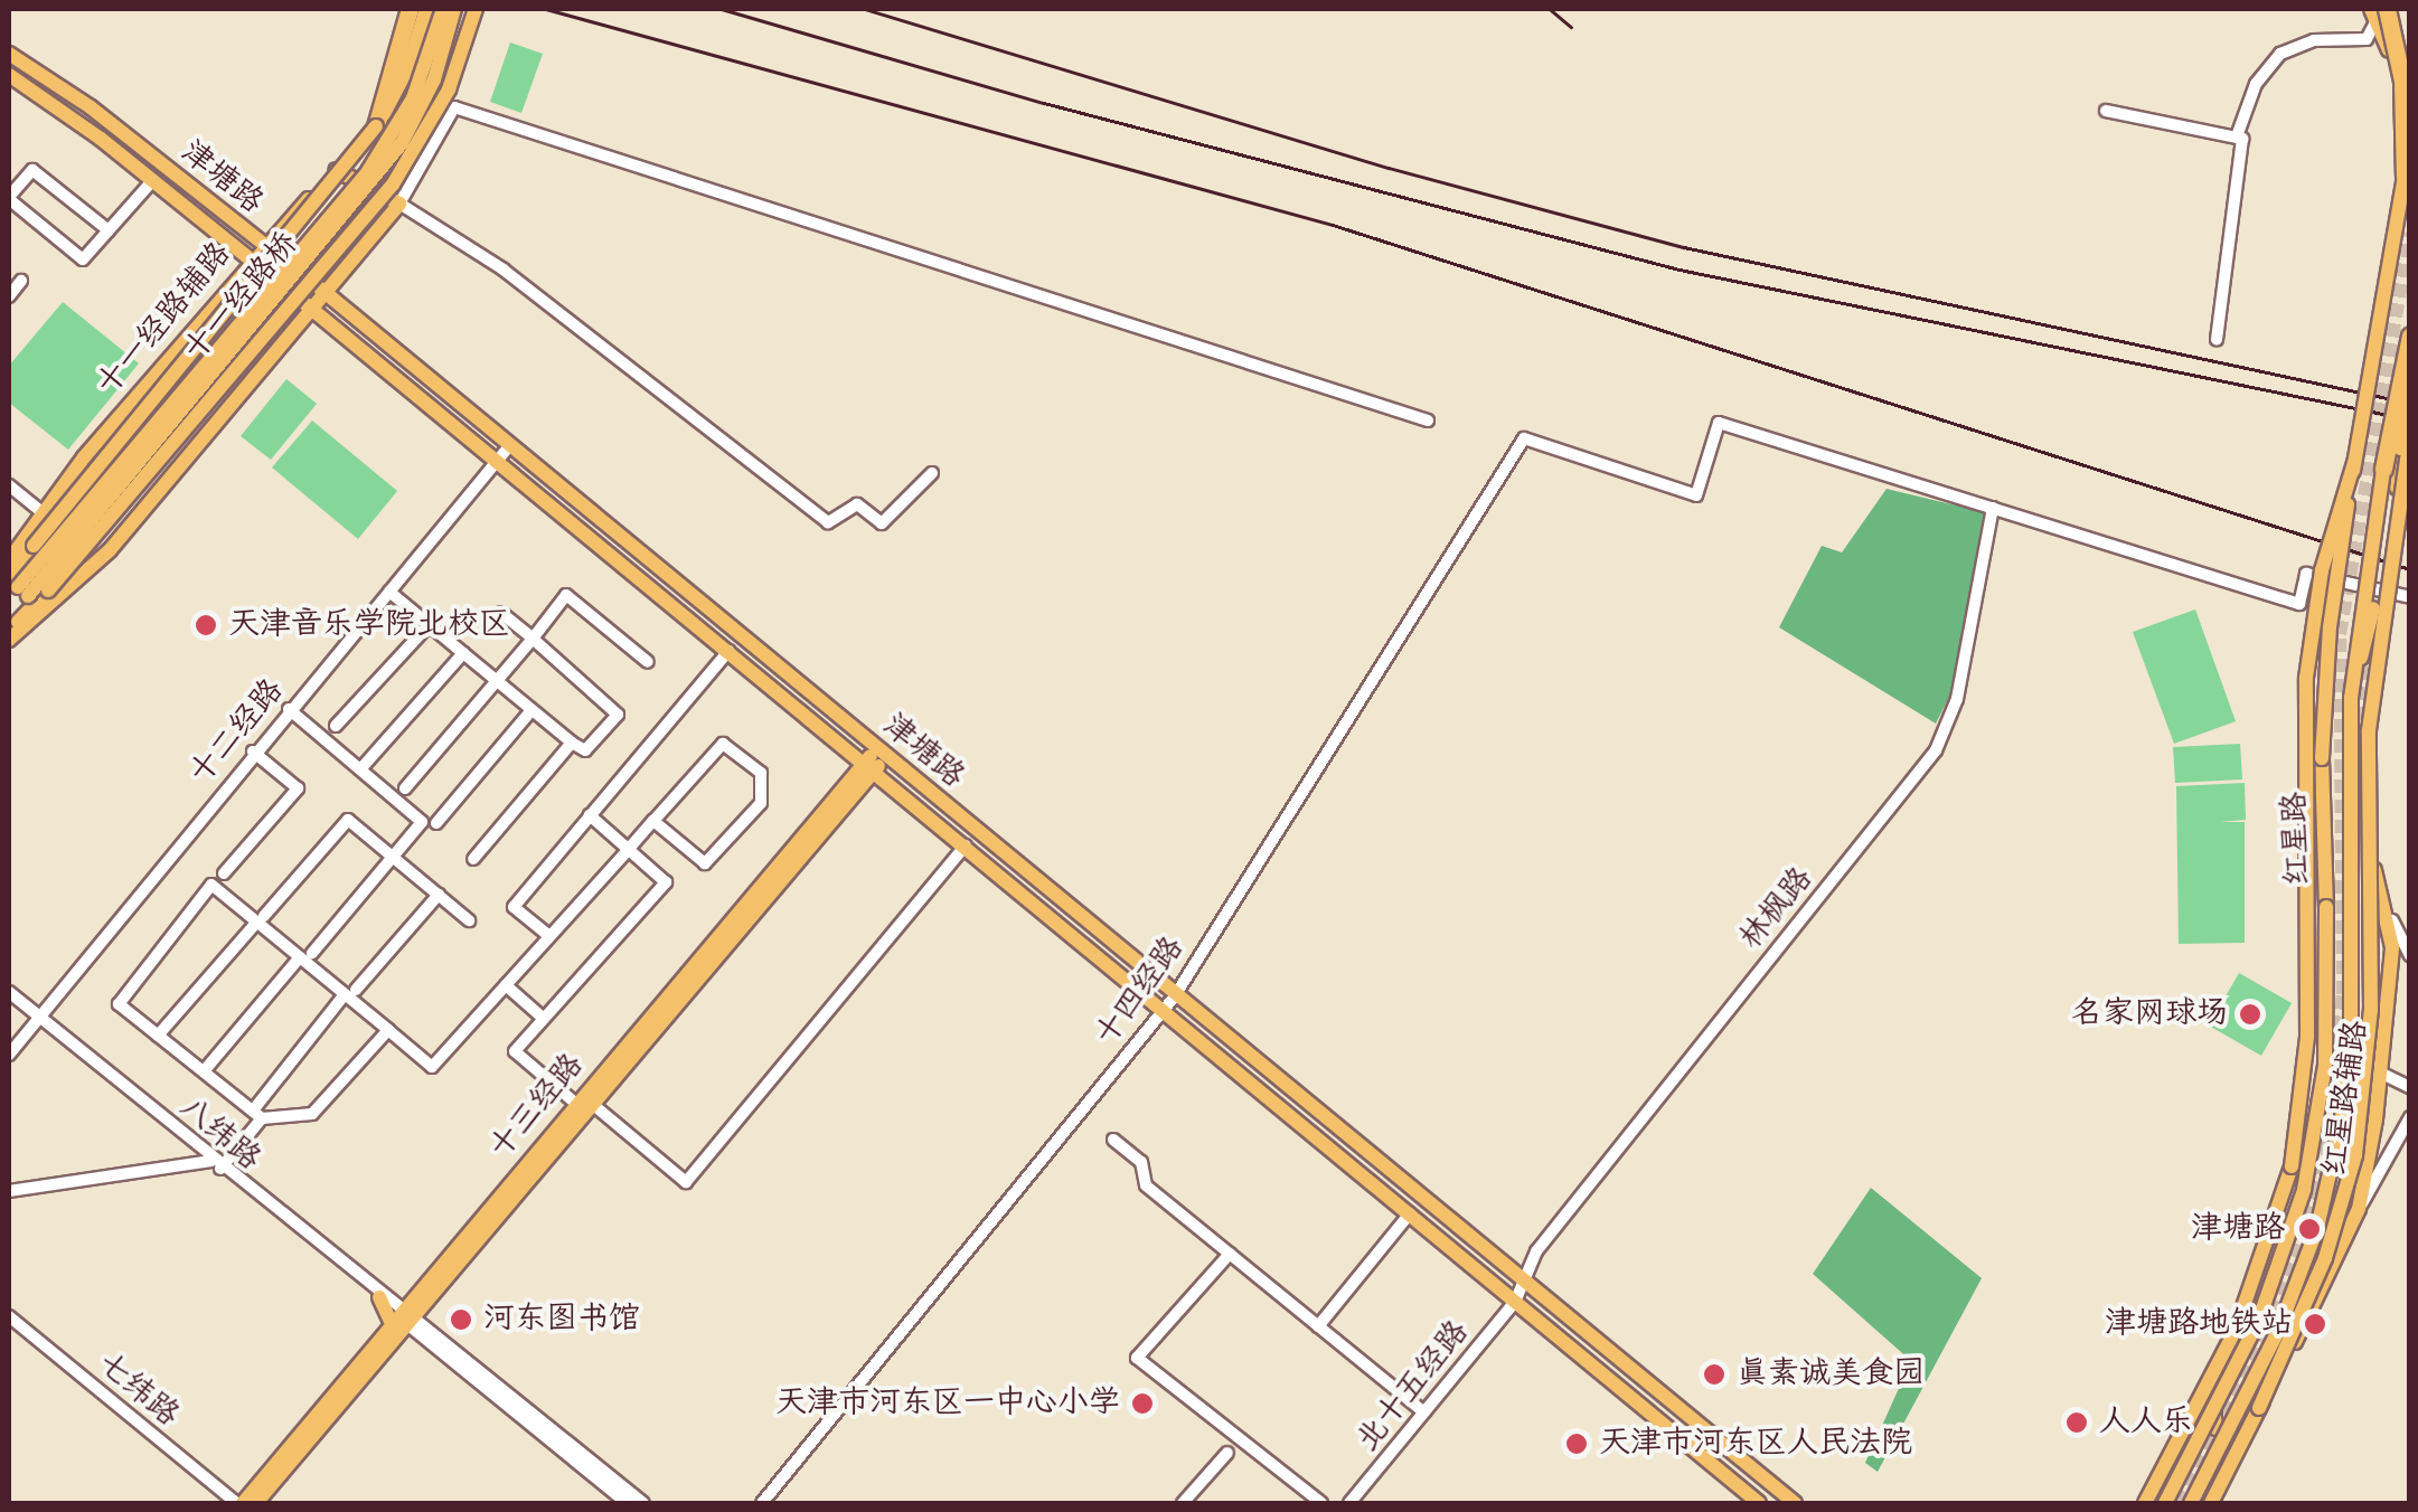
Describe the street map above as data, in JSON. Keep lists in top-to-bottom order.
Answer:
{
  "streets": {
    "highway": ["红星路"],
    "main road": [
      "津塘路",
      "十一经路桥",
      "十一经路辅路",
      "红星路辅路",
      "十三经路"
    ],
    "street": [
      "十二经路",
      "林枫路",
      "十四经路",
      "八纬路",
      "北十五经路",
      "七纬路"
    ]
  },
  "crossings": [
    ["津塘路", "十一经路辅路"],
    ["津塘路", "十二经路"],
    ["津塘路", "林枫路"],
    ["津塘路", "十四经路"],
    ["津塘路", "十三经路"],
    ["津塘路", "北十五经路"],
    ["十二经路", "八纬路"],
    ["林枫路", "十四经路"],
    ["林枫路", "北十五经路"],
    ["十三经路", "七纬路"]
  ],
  "places": [
    "天津音乐学院北校区",
    "名家网球场",
    "津塘路",
    "河东图书馆",
    "津塘路地铁站",
    "真素诚美食园",
    "天津市河东区一中心小学",
    "人人乐",
    "天津市河东区人民法院"
  ]
}
